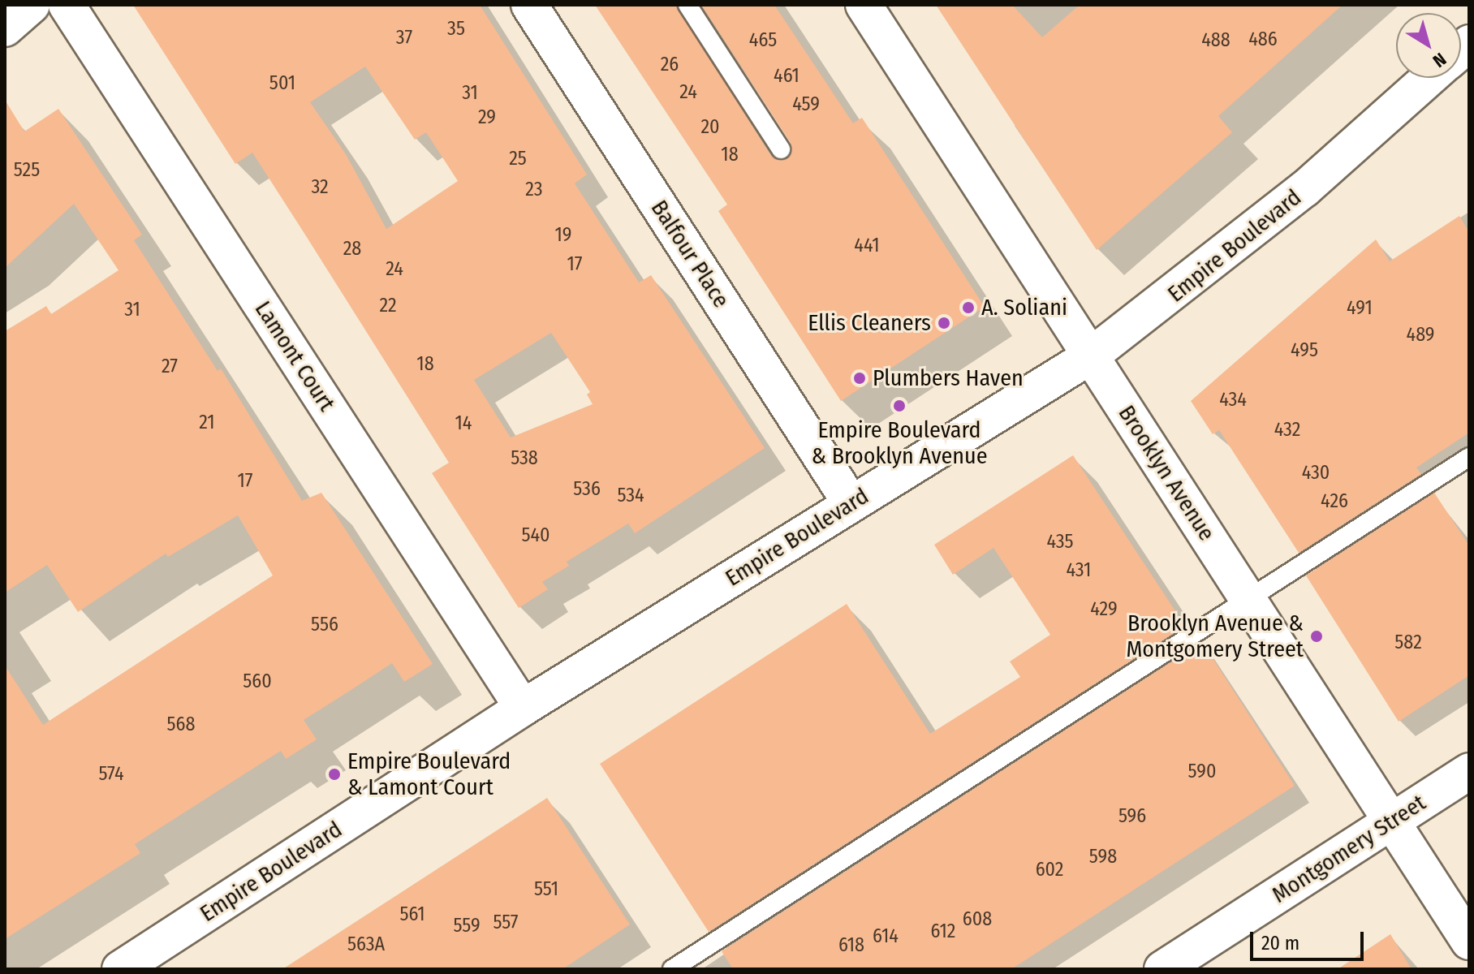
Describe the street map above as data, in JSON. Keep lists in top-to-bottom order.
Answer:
{
  "streets": {
    "street": [
      "Empire Boulevard",
      "Balfour Place",
      "Lamont Court",
      "Brooklyn Avenue",
      "Montgomery Street"
    ]
  },
  "crossings": [
    ["Empire Boulevard", "Balfour Place"],
    ["Empire Boulevard", "Lamont Court"],
    ["Empire Boulevard", "Brooklyn Avenue"],
    ["Brooklyn Avenue", "Montgomery Street"]
  ],
  "places": [
    "A. Soliani",
    "Ellis Cleaners",
    "Plumbers Haven",
    "Empire Boulevard & Brooklyn Avenue",
    "Brooklyn Avenue & Montgomery Street",
    "Empire Boulevard & Lamont Court"
  ],
  "house_numbers": [
    "35",
    "37",
    "486",
    "465",
    "488",
    "26",
    "461",
    "501",
    "24",
    "31",
    "459",
    "29",
    "20",
    "18",
    "25",
    "525",
    "32",
    "23",
    "19",
    "441",
    "28",
    "17",
    "24",
    "22",
    "491",
    "31",
    "489",
    "495",
    "18",
    "27",
    "434",
    "21",
    "14",
    "432",
    "538",
    "430",
    "17",
    "536",
    "534",
    "426",
    "540",
    "435",
    "431",
    "429",
    "556",
    "582",
    "560",
    "568",
    "590",
    "574",
    "596",
    "598",
    "602",
    "551",
    "561",
    "608",
    "557",
    "559",
    "612",
    "614",
    "563A",
    "618"
  ],
  "scale_bar": "20 m",
  "north": "bottom right"
}
